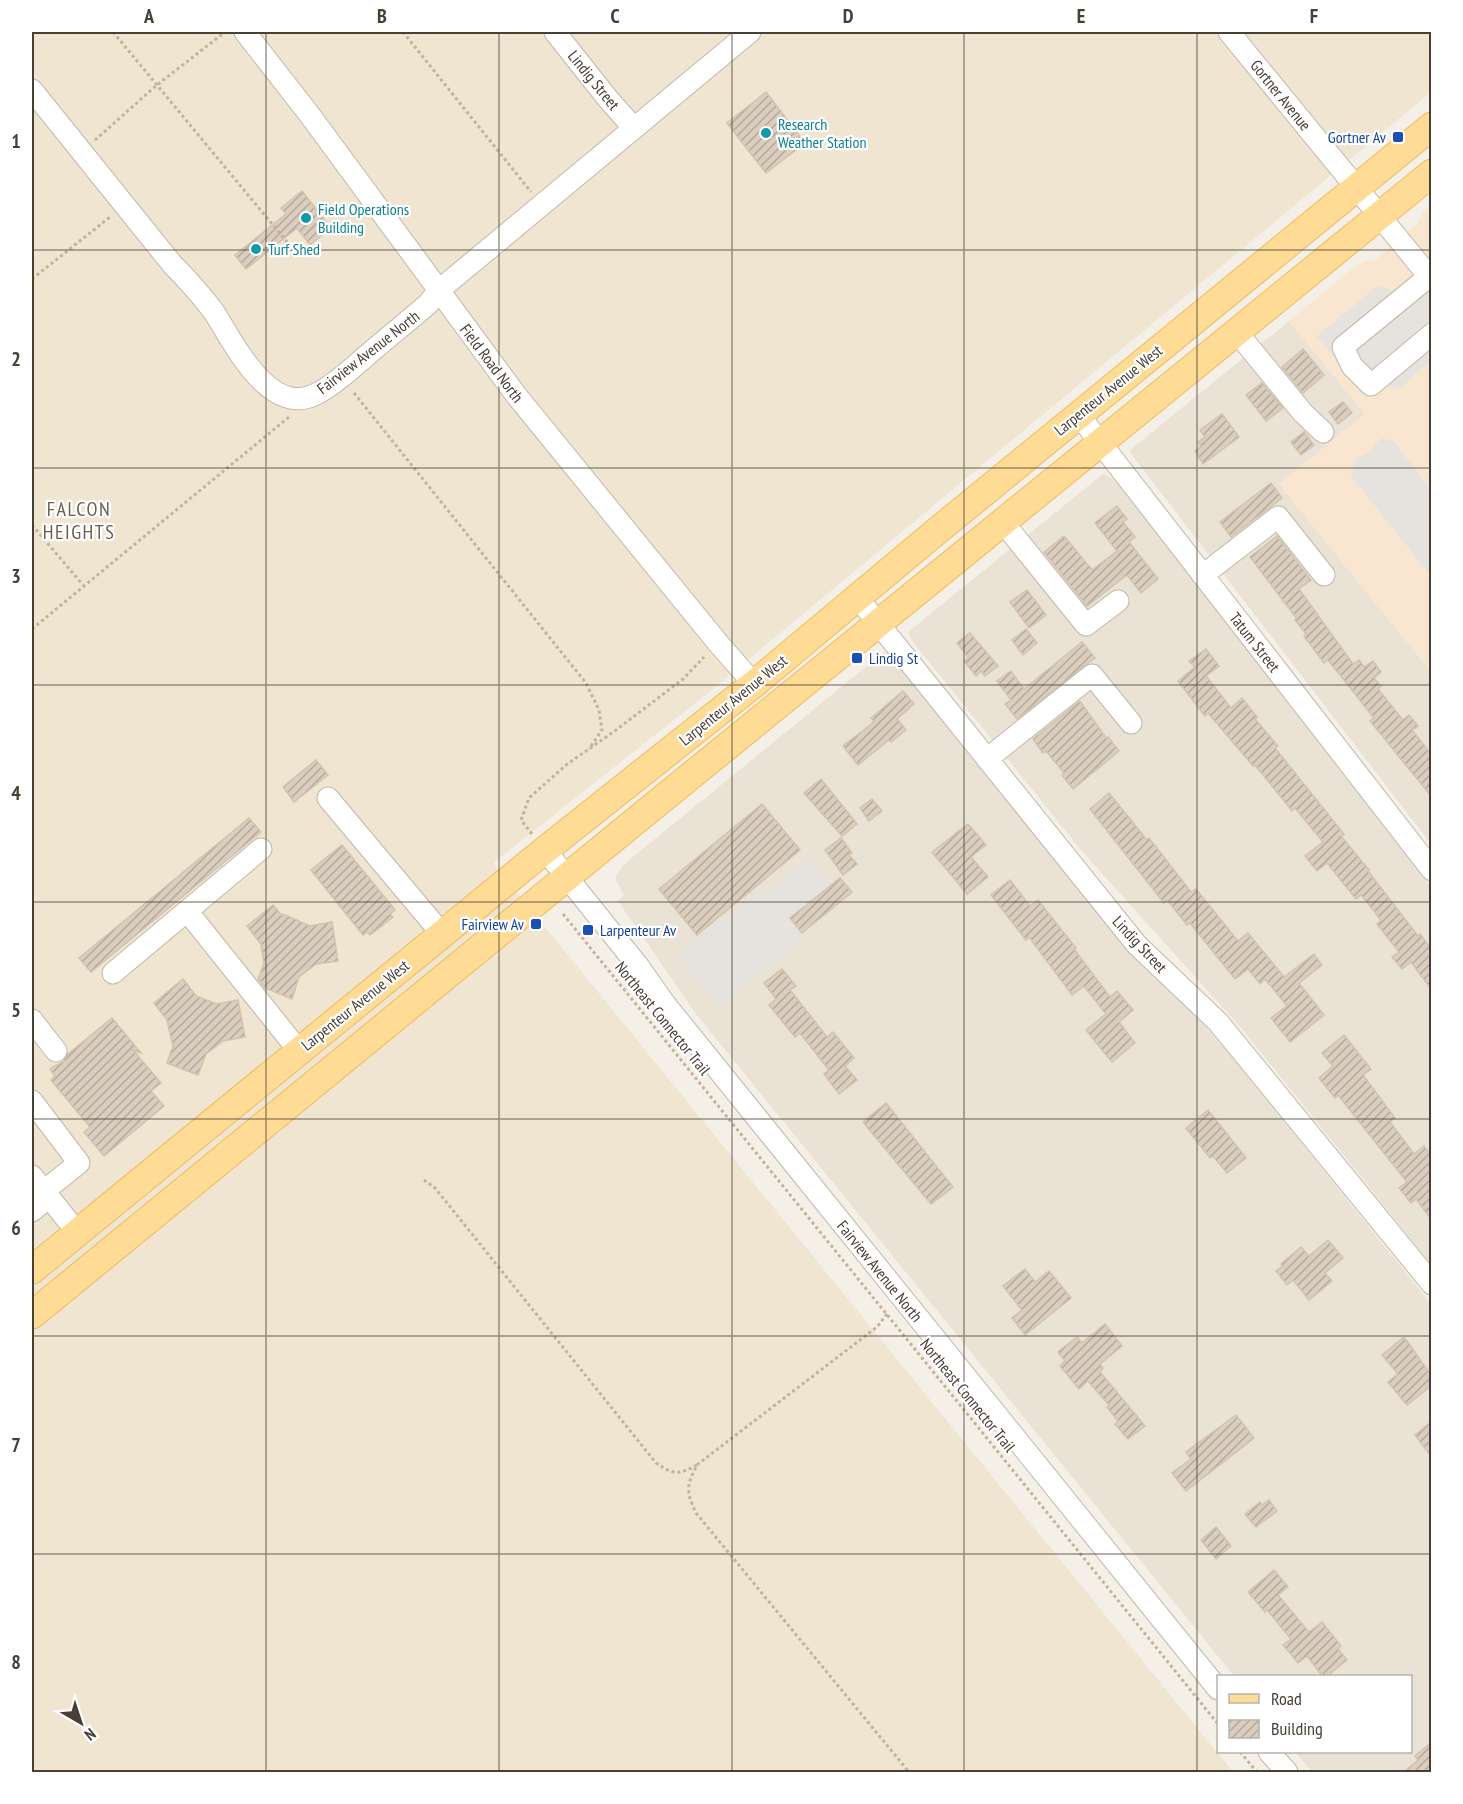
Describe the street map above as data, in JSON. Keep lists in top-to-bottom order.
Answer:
{
  "streets": {
    "main road": ["Larpenteur Avenue West"],
    "street": [
      "Lindig Street",
      "Gortner Avenue",
      "Fairview Avenue North",
      "Field Road North",
      "Tatum Street"
    ],
    "path": ["Northeast Connector Trail"]
  },
  "crossings": [
    ["Lindig Street", "Fairview Avenue North"],
    ["Lindig Street", "Larpenteur Avenue West"],
    ["Gortner Avenue", "Larpenteur Avenue West"],
    ["Fairview Avenue North", "Field Road North"],
    ["Fairview Avenue North", "Larpenteur Avenue West"],
    ["Field Road North", "Larpenteur Avenue West"],
    ["Larpenteur Avenue West", "Tatum Street"]
  ],
  "districts": ["FALCON HEIGHTS"],
  "places": {
    "other": ["Research Weather Station", "Field Operations Building", "Turf Shed"],
    "transit": [
      "Gortner Av",
      "Lindig St",
      "Fairview Av",
      "Larpenteur Av"
    ]
  },
  "legend": ["Road", "Building"],
  "north": "bottom right",
  "grid": {
    "columns": [
      "A",
      "B",
      "C",
      "D",
      "E",
      "F"
    ],
    "rows": [
      "1",
      "2",
      "3",
      "4",
      "5",
      "6",
      "7",
      "8"
    ]
  }
}
